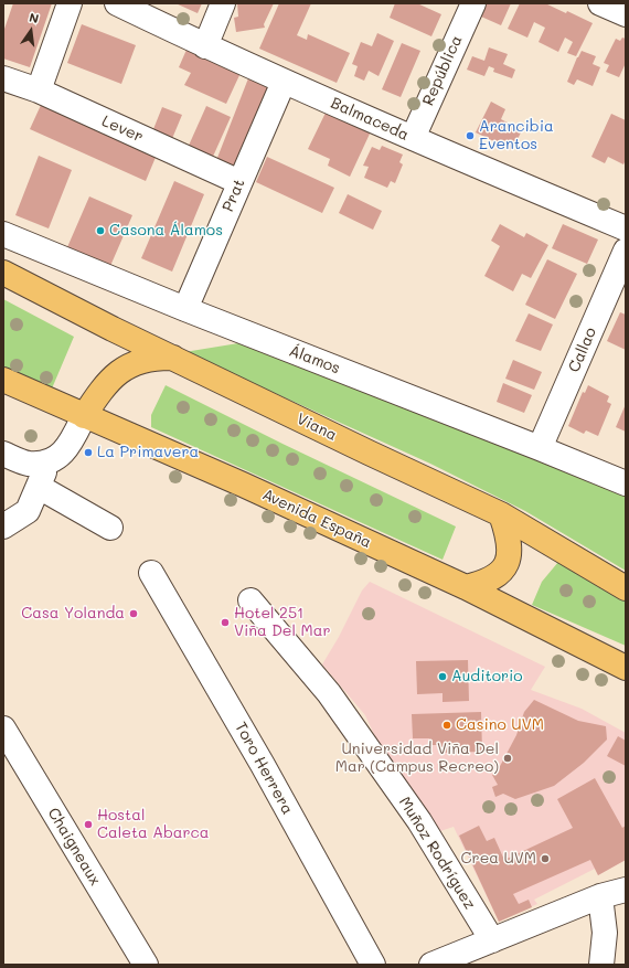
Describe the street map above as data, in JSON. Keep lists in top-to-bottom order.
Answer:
{
  "streets": {
    "main road": ["Viana", "Avenida España"],
    "street": [
      "República",
      "Balmaceda",
      "Lever",
      "Prat",
      "Callao",
      "Álamos",
      "Toro Herrera",
      "Chaigneaux",
      "Muñoz Rodríguez"
    ]
  },
  "crossings": [
    ["República", "Balmaceda"],
    ["Balmaceda", "Prat"],
    ["Lever", "Prat"],
    ["Prat", "Álamos"],
    ["Callao", "Álamos"]
  ],
  "places": [
    "Arancibia Eventos",
    "Casona Álamos",
    "La Primavera",
    "Casa Yolanda",
    "Hotel 251 Viña Del Mar",
    "Auditorio",
    "Casino UVM",
    "Universidad Viña Del Mar (Campus Recreo)",
    "Hostal Caleta Abarca",
    "Crea UVM"
  ],
  "north": "top"
}
